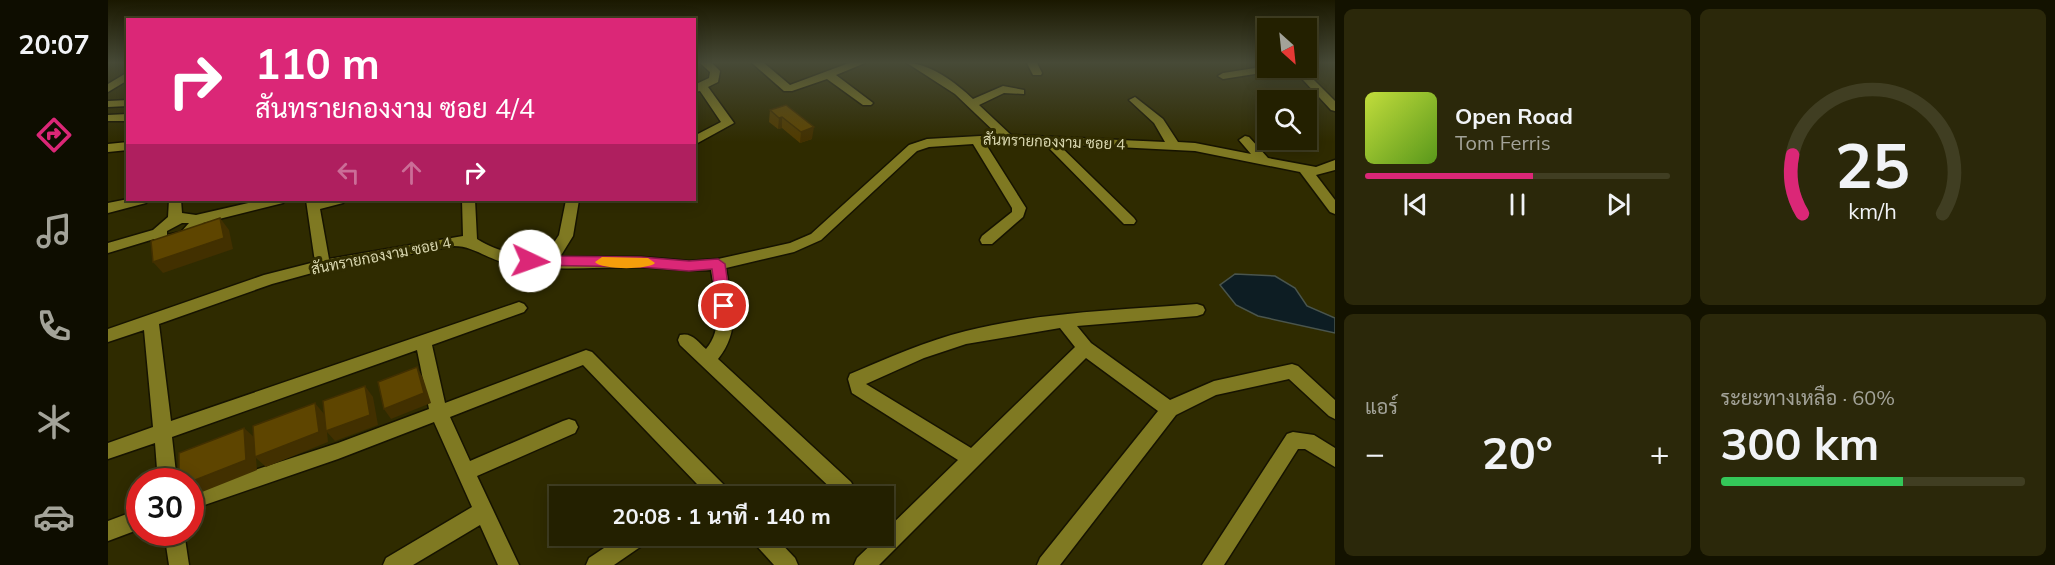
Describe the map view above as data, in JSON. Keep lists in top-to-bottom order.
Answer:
{
  "streets": {
    "street": ["สันทรายกองงาม ซอย 4"]
  },
  "north": "bottom right",
  "page": {
    "tabs": "20:07",
    "turn": ["110 m", "สันทรายกองงาม ซอย 4/4"],
    "song": ["Open Road", "Tom Ferris"],
    "tile": [
      "แอร์",
      ["ระยะทางเหลือ · 60%", "300 km"]
    ],
    "heat": ["−", "20°", "+"],
    "limit": "30",
    "trip": "20:08 · 1 นาที · 140 m",
    "gauge": ["25", "km/h"]
  }
}
